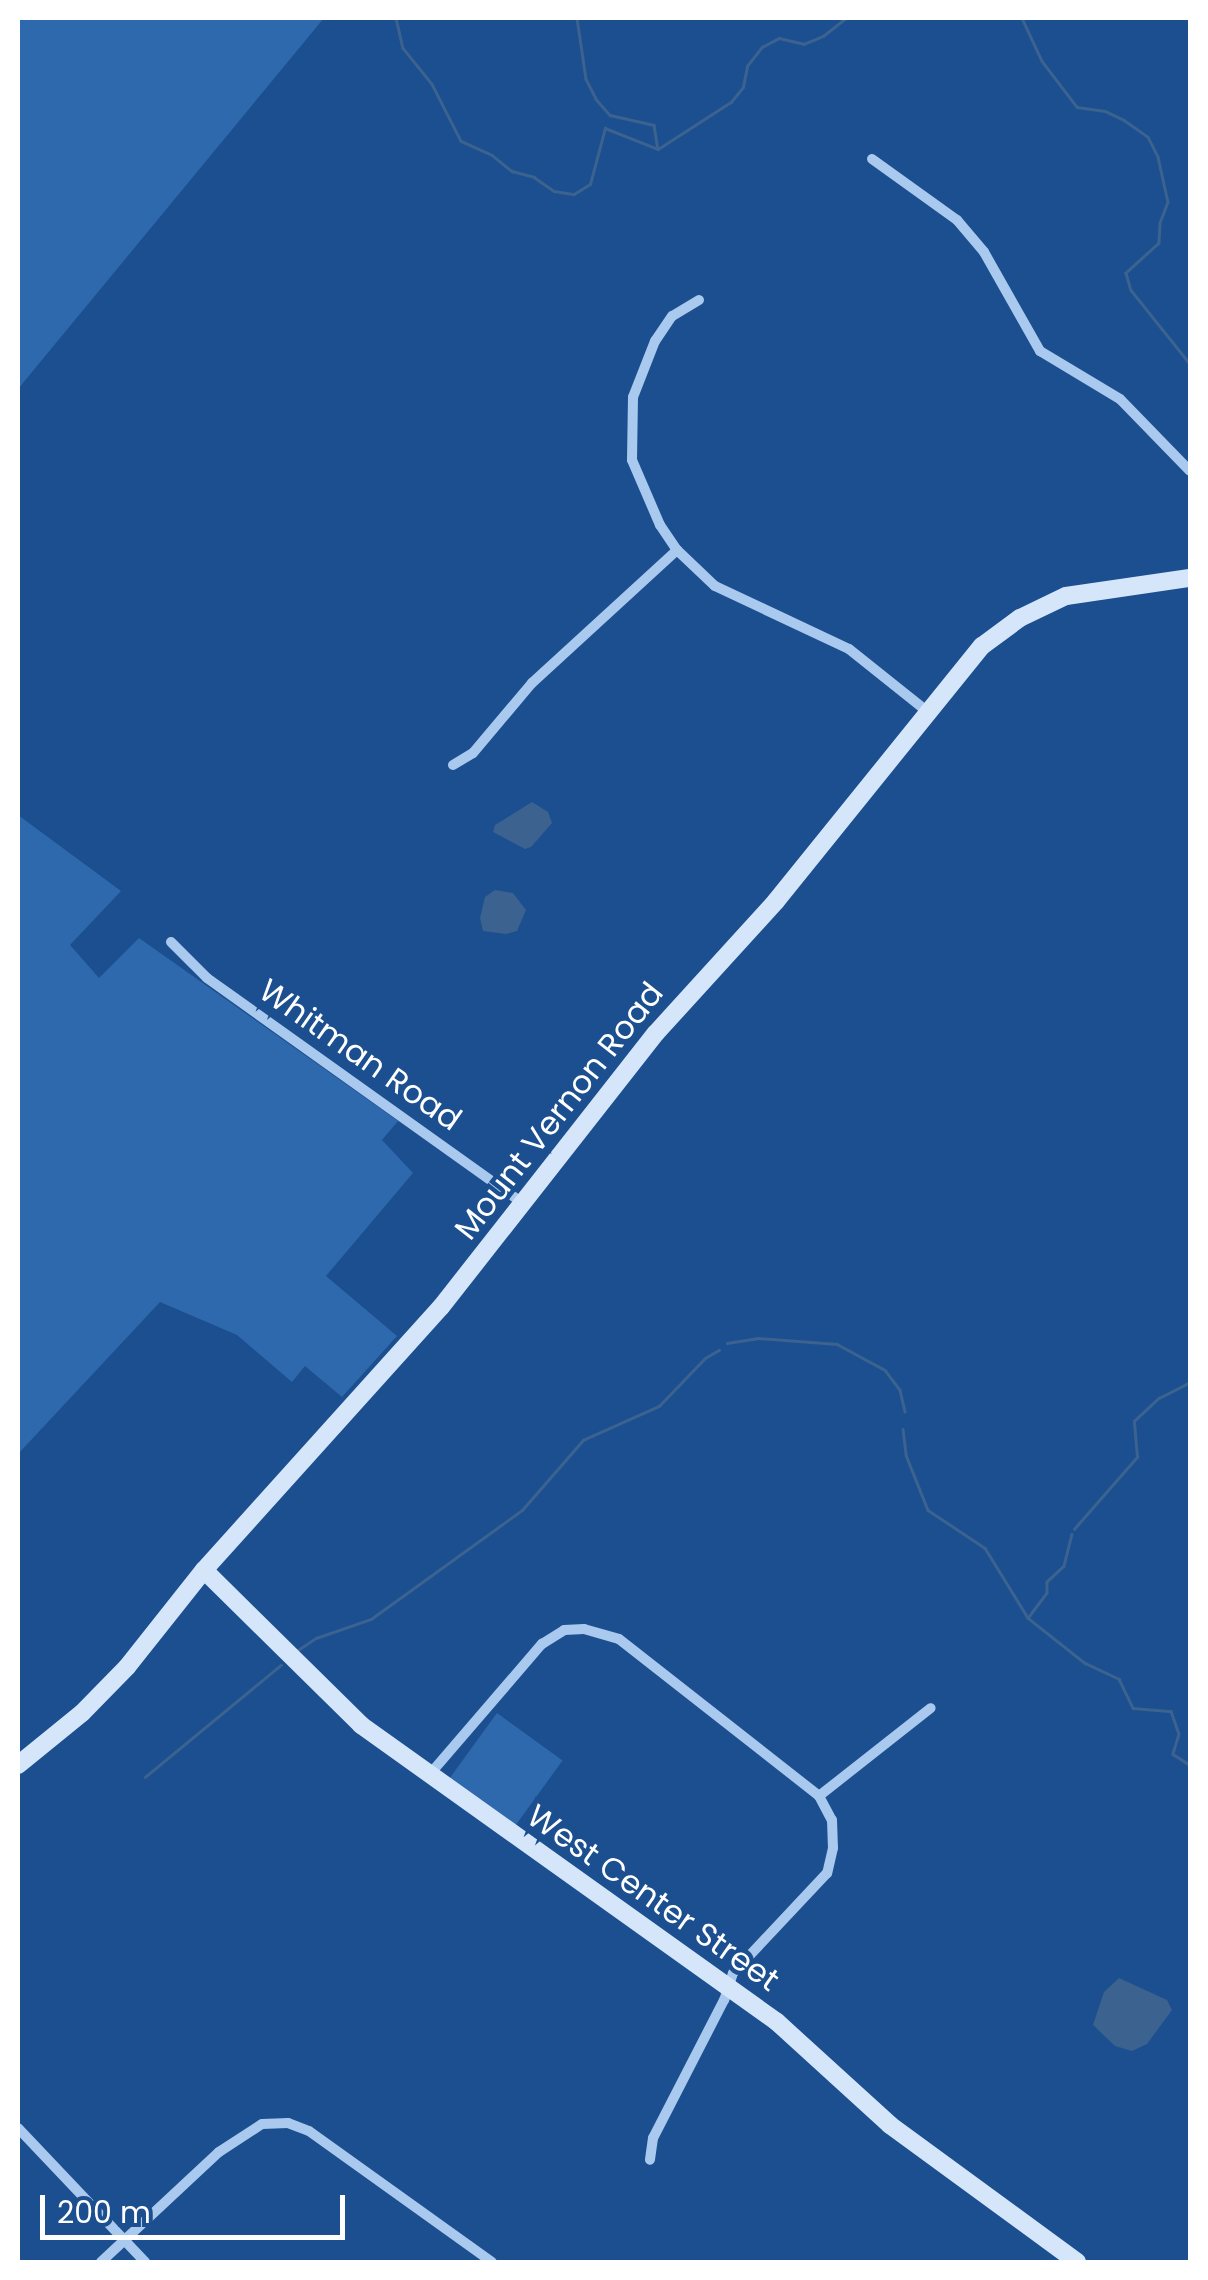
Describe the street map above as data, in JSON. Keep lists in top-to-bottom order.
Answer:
{
  "streets": {
    "main road": ["Mount Vernon Road", "West Center Street"],
    "street": ["Whitman Road"]
  },
  "crossings": [
    ["Whitman Road", "Mount Vernon Road"],
    ["Mount Vernon Road", "West Center Street"]
  ],
  "scale_bar": "200 m"
}
